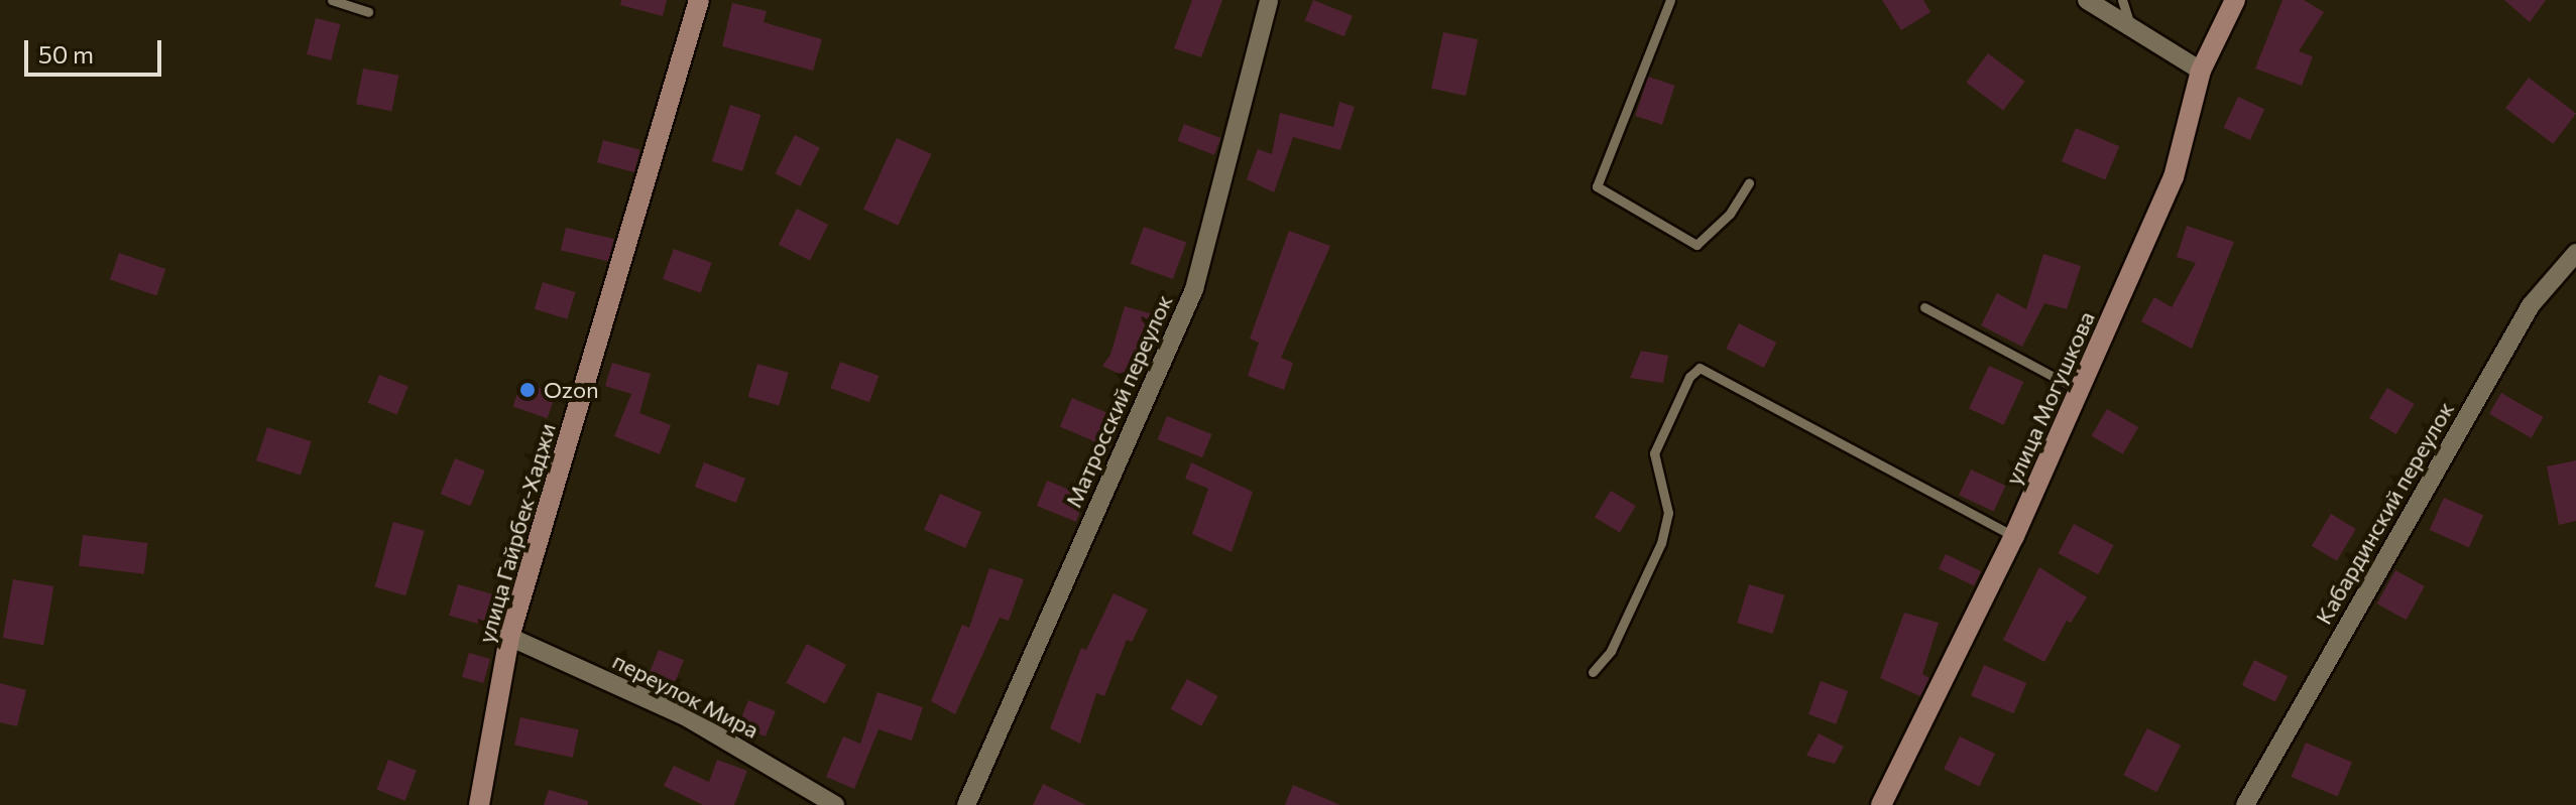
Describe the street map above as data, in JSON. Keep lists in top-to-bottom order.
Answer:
{
  "streets": {
    "street": [
      "улица Могушкова",
      "Матросский переулок",
      "Кабардинский переулок",
      "улица Гайрбек-Хаджи",
      "переулок Мира"
    ]
  },
  "crossings": [
    ["улица Гайрбек-Хаджи", "переулок Мира"]
  ],
  "places": ["Ozon"],
  "scale_bar": "50 m"
}
